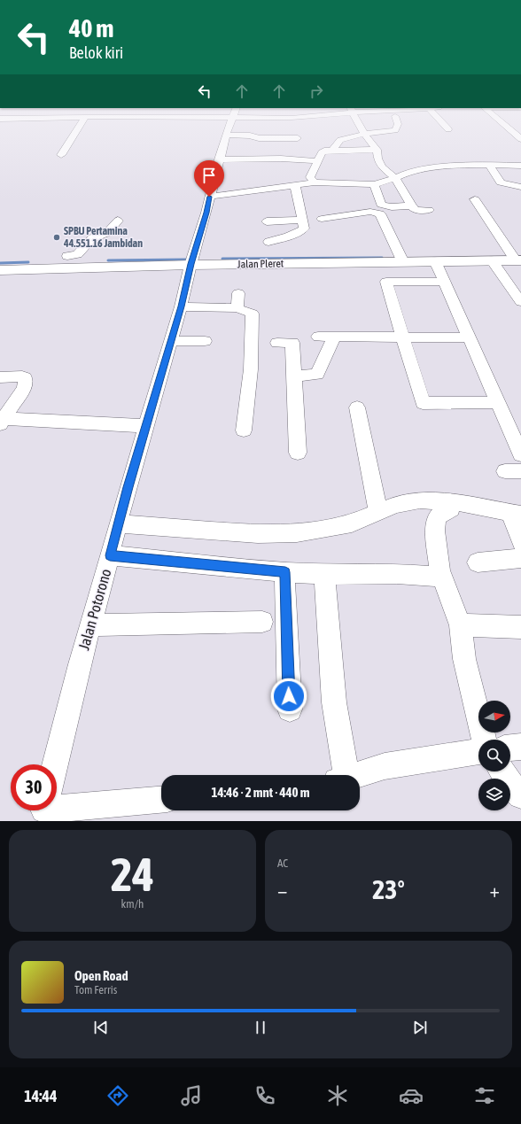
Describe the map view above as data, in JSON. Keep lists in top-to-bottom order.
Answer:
{
  "streets": {
    "main road": ["Jalan Pleret"],
    "street": ["Jalan Potorono"]
  },
  "crossings": [
    ["Jalan Pleret", "Jalan Potorono"]
  ],
  "places": ["SPBU Pertamina 44.551.16 Jambidan"],
  "north": "right",
  "page": {
    "turn": ["40 m", "Belok kiri"],
    "limit": "30",
    "trip": "14:46 · 2 mnt · 440 m",
    "tile": [
      ["24", "km/h"],
      "AC"
    ],
    "heat": ["−", "23°", "+"],
    "song": ["Open Road", "Tom Ferris"],
    "tabs": "14:44"
  }
}
